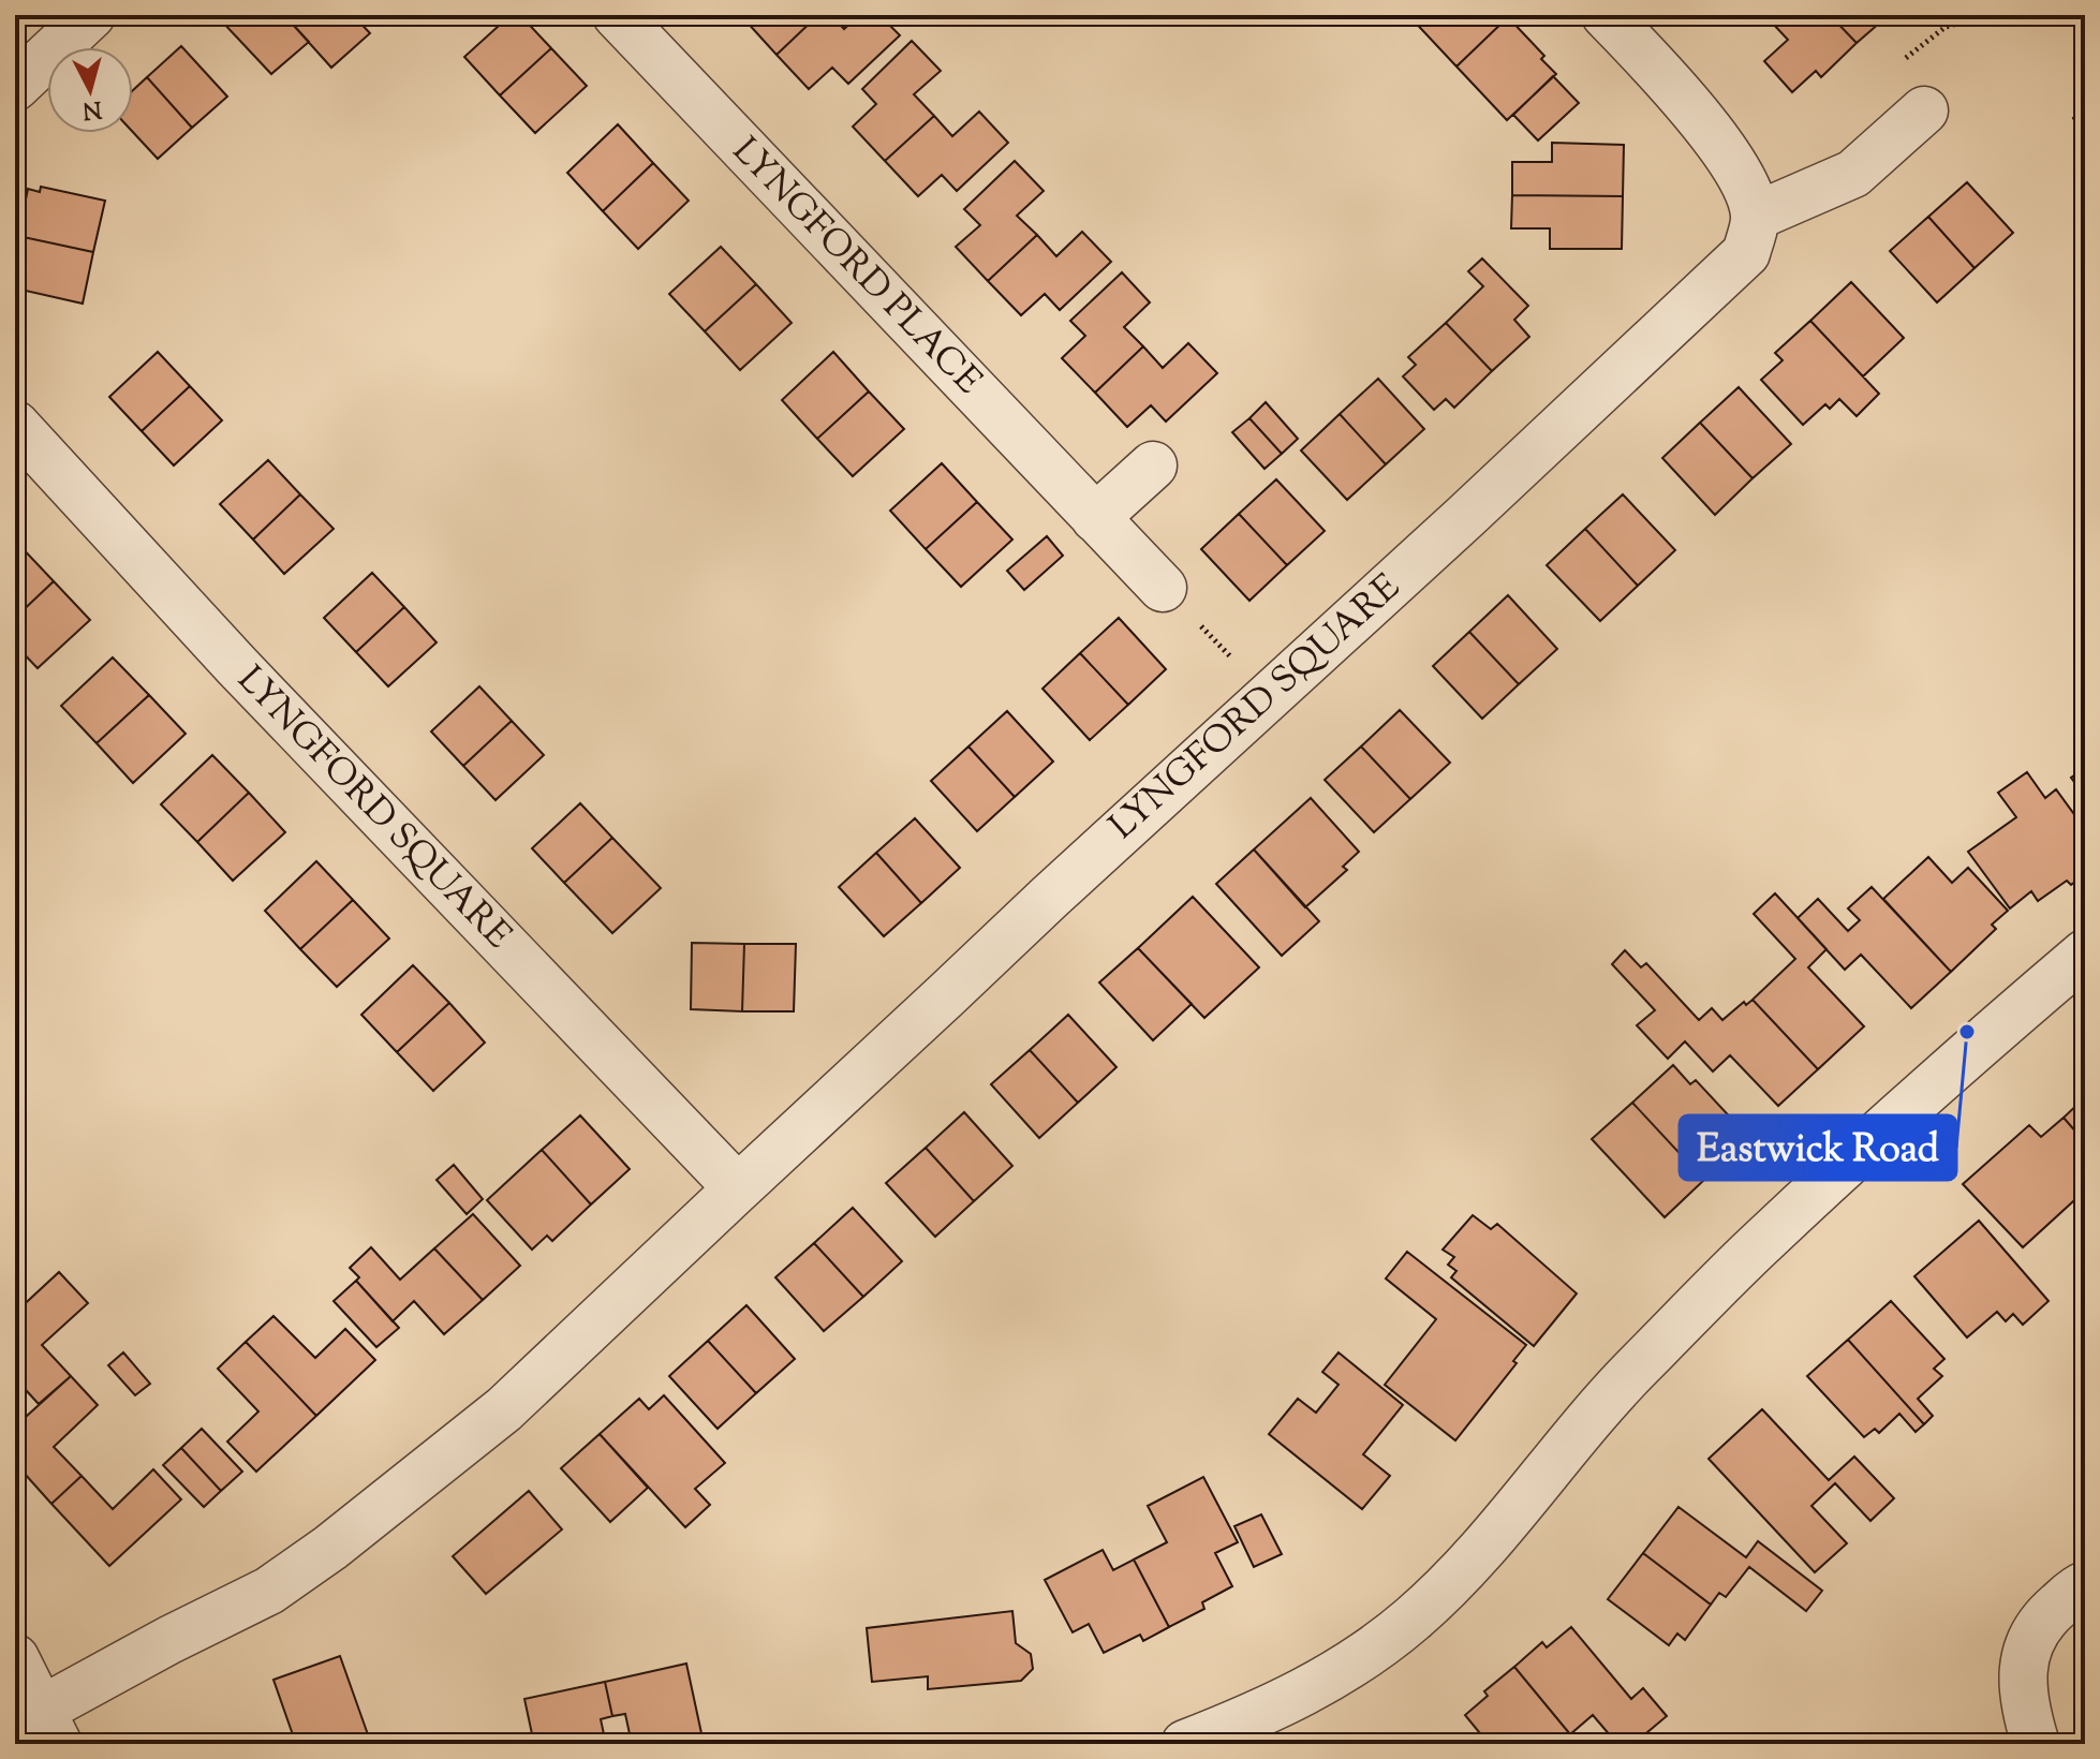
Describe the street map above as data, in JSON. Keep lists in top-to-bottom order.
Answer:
{
  "streets": {
    "street": ["LYNGFORD PLACE", "LYNGFORD SQUARE"]
  },
  "places": ["Eastwick Road"],
  "north": "bottom"
}
